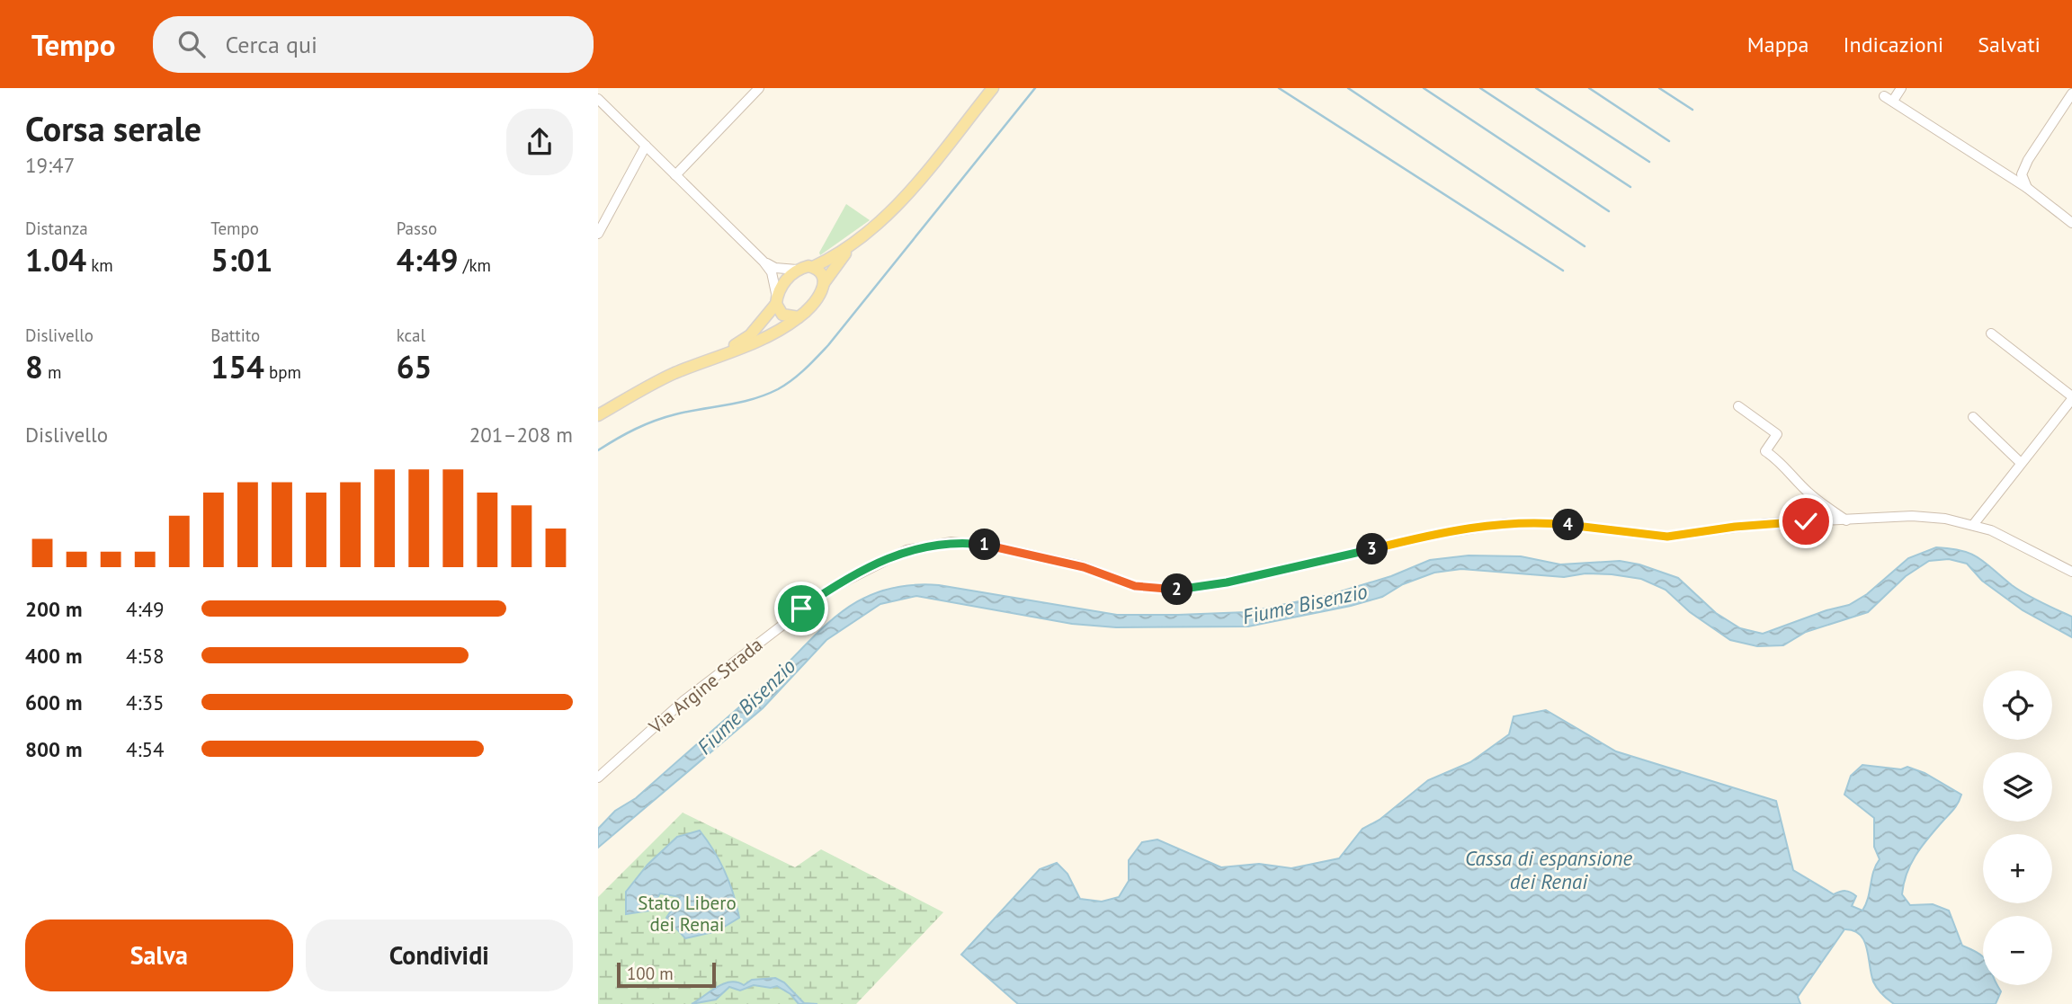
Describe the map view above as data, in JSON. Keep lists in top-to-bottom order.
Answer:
{
  "streets": {
    "street": ["Via Argine Strada"]
  },
  "water": ["Fiume Bisenzio", "Cassa di espansione dei Renai"],
  "parks": ["Stato Libero dei Renai"],
  "scale_bar": "100 m",
  "page": {
    "header": "Tempo",
    "search": "Cerca qui",
    "nav": ["Mappa", "Indicazioni", "Salvati"],
    "heading": ["Corsa serale", "19:47"],
    "stats": [
      ["Distanza", "1.04 km"],
      ["Tempo", "5:01"],
      ["Passo", "4:49 /km"],
      ["Dislivello", "8 m"],
      ["Battito", "154 bpm"],
      ["kcal", "65"]
    ],
    "chart": ["Dislivello", "201–208 m"],
    "pins": [
      "4",
      "1",
      "3",
      "2"
    ],
    "list": [
      {
        "name": "200 m",
        "note": "4:49"
      },
      {
        "name": "400 m",
        "note": "4:58"
      },
      {
        "name": "600 m",
        "note": "4:35"
      },
      {
        "name": "800 m",
        "note": "4:54"
      }
    ],
    "map_buttons": ["+", "−"],
    "buttons": ["Salva", "Condividi"],
    "scale": "100 m"
  }
}
